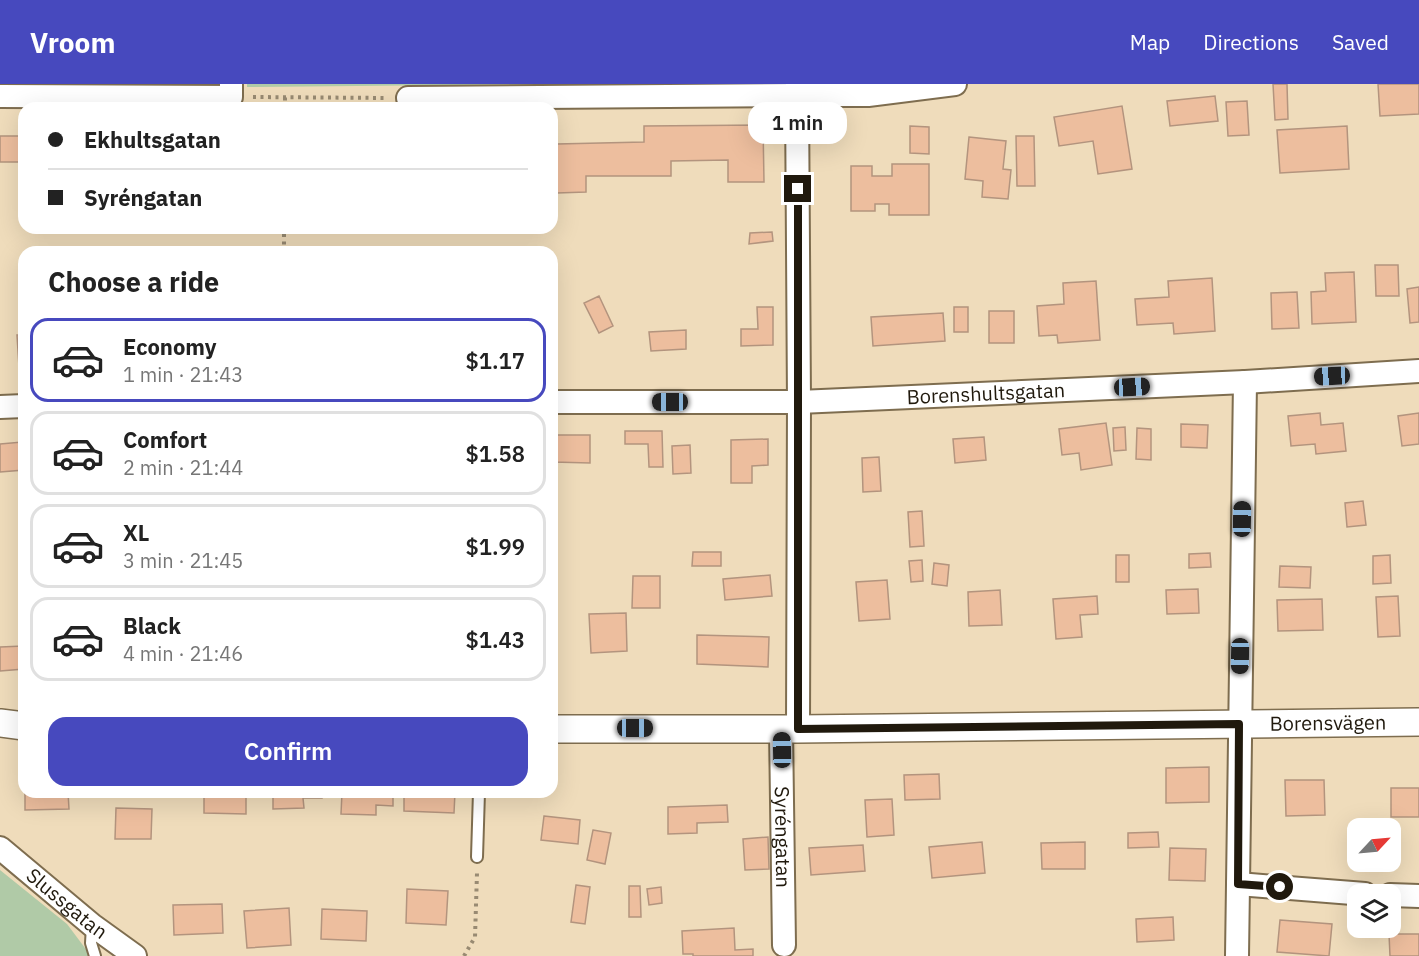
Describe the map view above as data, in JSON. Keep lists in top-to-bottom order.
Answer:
{
  "streets": {
    "street": [
      "Borenshultsgatan",
      "Borensvägen",
      "Syréngatan",
      "Slussgatan"
    ]
  },
  "crossings": [
    ["Borenshultsgatan", "Syréngatan"],
    ["Borensvägen", "Syréngatan"]
  ],
  "north": "top right",
  "page": {
    "header": "Vroom",
    "nav": ["Map", "Directions", "Saved"],
    "bubble": "1 min",
    "banner": ["Ekhultsgatan", "Syréngatan"],
    "heading": "Choose a ride",
    "list": [
      {
        "name": "Economy",
        "note": "1 min · 21:43",
        "value": "$1.17"
      },
      {
        "name": "Comfort",
        "note": "2 min · 21:44",
        "value": "$1.58"
      },
      {
        "name": "XL",
        "note": "3 min · 21:45",
        "value": "$1.99"
      },
      {
        "name": "Black",
        "note": "4 min · 21:46",
        "value": "$1.43"
      }
    ],
    "buttons": "Confirm"
  }
}
